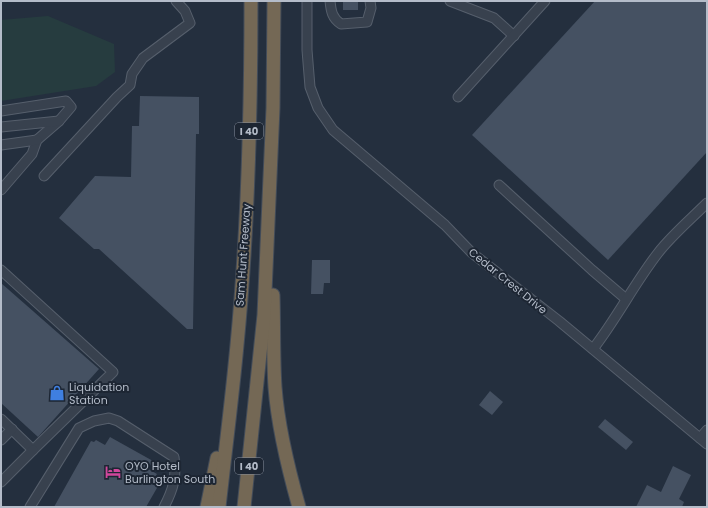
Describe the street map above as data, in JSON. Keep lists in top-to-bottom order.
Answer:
{
  "streets": {
    "highway": ["I 40", "Sam Hunt Freeway"],
    "street": ["Cedar Crest Drive"]
  },
  "places": {
    "shop": ["Liquidation Station"],
    "hotel": ["OYO Hotel Burlington South"]
  }
}
